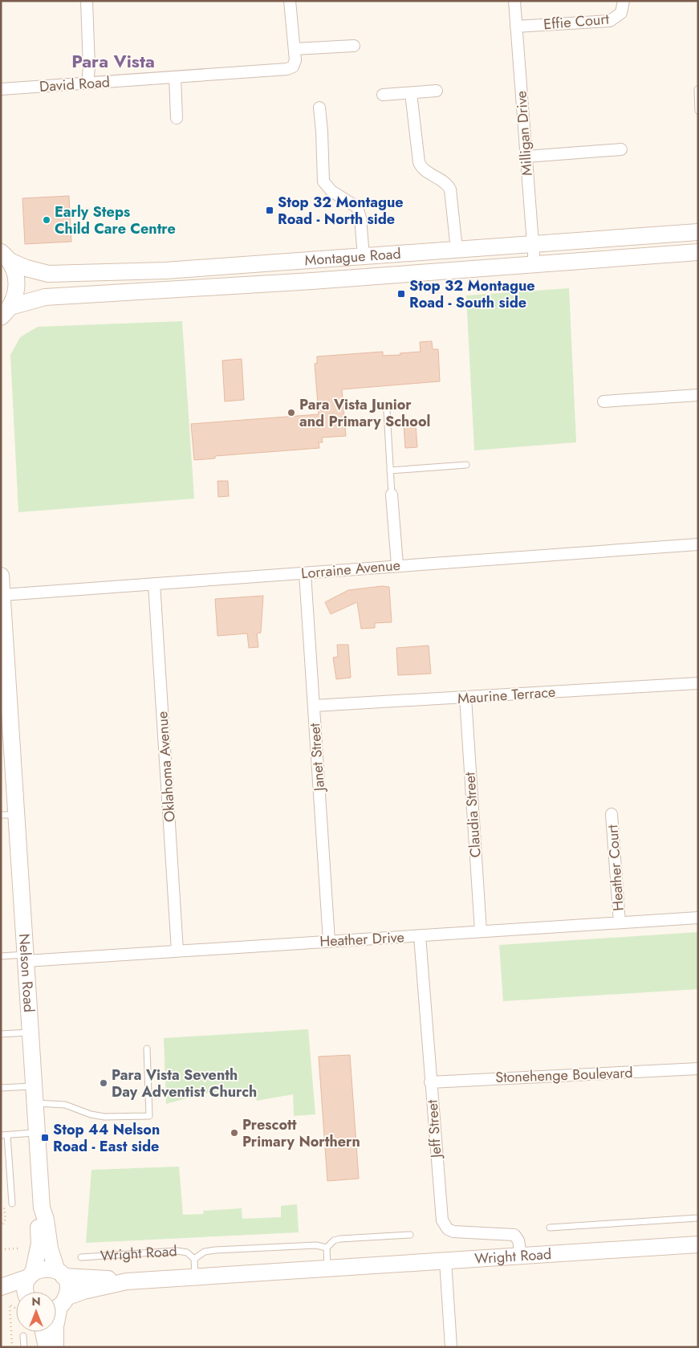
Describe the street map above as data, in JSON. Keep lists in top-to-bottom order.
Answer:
{
  "streets": {
    "main road": ["Montague Road", "Nelson Road", "Wright Road"],
    "street": [
      "Effie Court",
      "David Road",
      "Milligan Drive",
      "Lorraine Avenue",
      "Maurine Terrace",
      "Janet Street",
      "Oklahoma Avenue",
      "Claudia Street",
      "Heather Court",
      "Heather Drive",
      "Stonehenge Boulevard",
      "Jeff Street"
    ]
  },
  "crossings": [
    ["Effie Court", "Milligan Drive"],
    ["Milligan Drive", "Montague Road"],
    ["Lorraine Avenue", "Janet Street"],
    ["Lorraine Avenue", "Oklahoma Avenue"],
    ["Lorraine Avenue", "Nelson Road"],
    ["Maurine Terrace", "Janet Street"],
    ["Maurine Terrace", "Claudia Street"],
    ["Janet Street", "Heather Drive"],
    ["Oklahoma Avenue", "Heather Drive"],
    ["Claudia Street", "Heather Drive"],
    ["Heather Court", "Heather Drive"],
    ["Heather Drive", "Nelson Road"],
    ["Heather Drive", "Jeff Street"],
    ["Nelson Road", "Wright Road"],
    ["Stonehenge Boulevard", "Jeff Street"],
    ["Jeff Street", "Wright Road"]
  ],
  "districts": ["Para Vista"],
  "places": {
    "transit": ["Stop 32 Montague Road - North side", "Stop 32 Montague Road - South side", "Stop 44 Nelson Road - East side"],
    "other": [
      "Early Steps Child Care Centre",
      "Para Vista Junior and Primary School",
      "Para Vista Seventh Day Adventist Church",
      "Prescott Primary Northern"
    ]
  },
  "north": "top"
}
